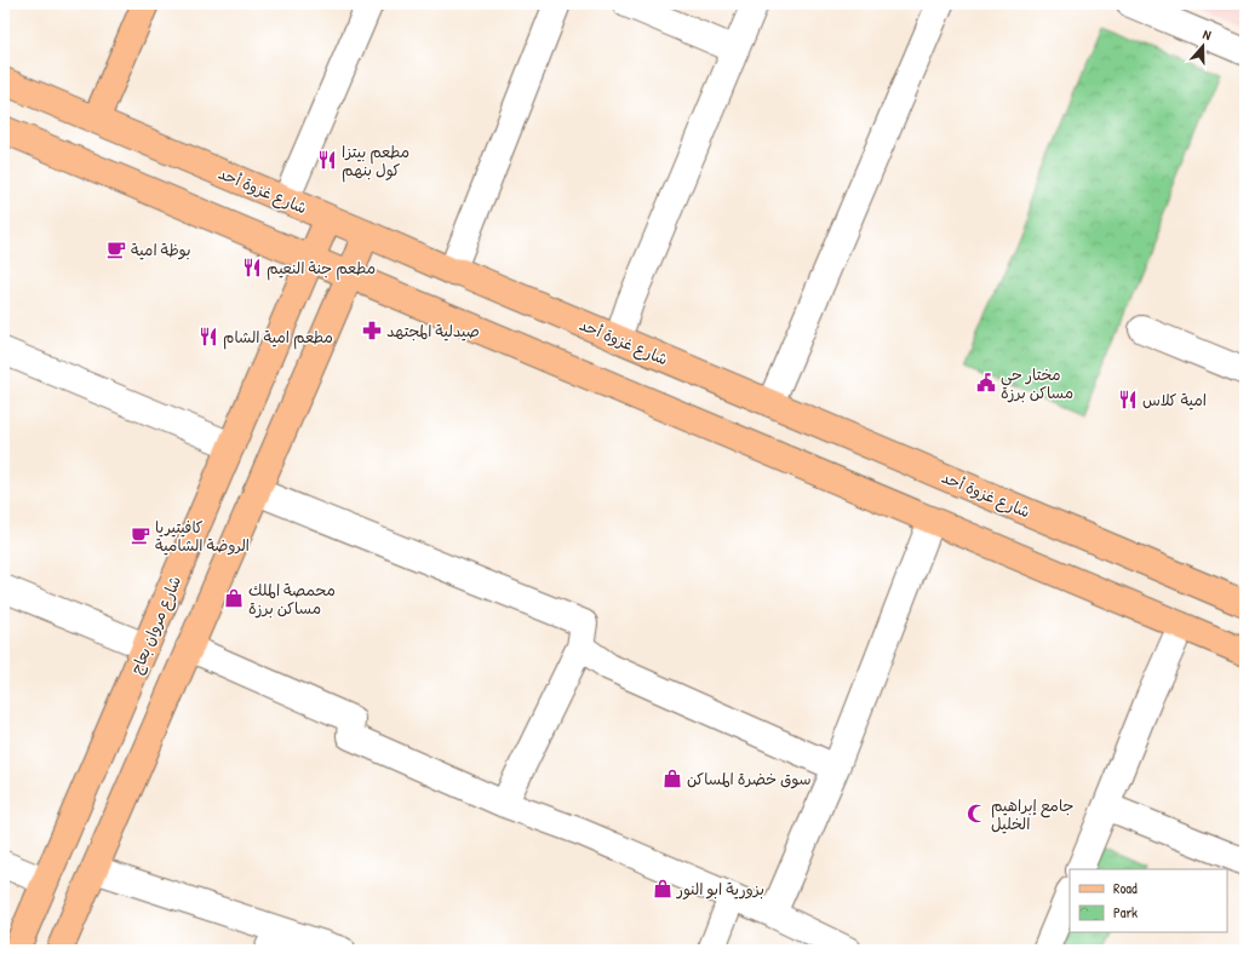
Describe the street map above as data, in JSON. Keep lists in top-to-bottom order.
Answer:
{
  "streets": {
    "main road": ["شارع غزوة أحد", "شارع مروان بعاج"]
  },
  "crossings": [
    ["شارع غزوة أحد", "شارع مروان بعاج"]
  ],
  "places": {
    "restaurant": [
      "مطعم بيتزا كول بنهم",
      "مطعم جنة النعيم",
      "مطعم امية الشام",
      "امية كلاس"
    ],
    "cafe": ["بوظة امية", "كافيتيريا الروضة الشامية"],
    "pharmacy": ["صيدلية المجتهد"],
    "public building": ["مختار حي مساكن برزة"],
    "shop": ["محمصة الملك مساكن برزة", "سوق خضرة المساكن", "بزورية ابو النور"],
    "mosque": ["جامع إبراهيم الخليل"]
  },
  "legend": ["Road", "Park"],
  "north": "top"
}
